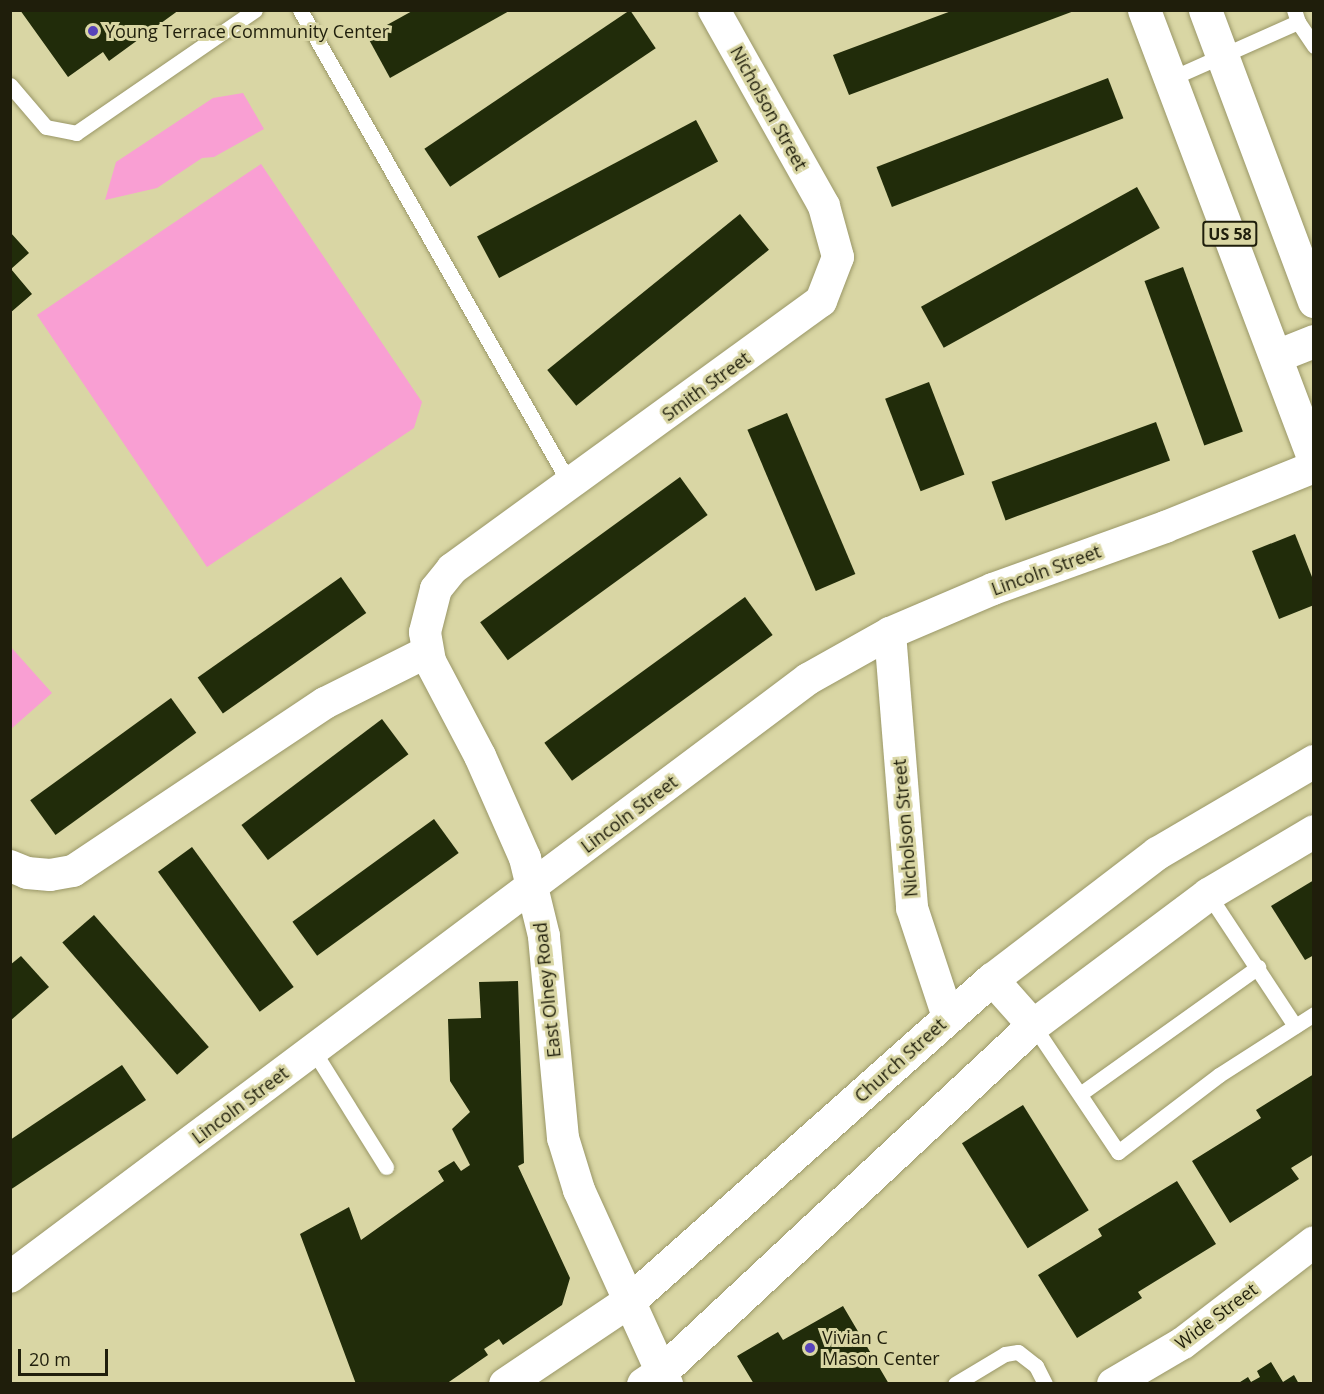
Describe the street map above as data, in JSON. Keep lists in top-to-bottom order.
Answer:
{
  "streets": {
    "main road": ["US 58", "Church Street"],
    "street": [
      "Nicholson Street",
      "Smith Street",
      "Lincoln Street",
      "East Olney Road",
      "Wide Street"
    ]
  },
  "crossings": [
    ["Nicholson Street", "Smith Street"],
    ["Nicholson Street", "Lincoln Street"],
    ["Nicholson Street", "Church Street"],
    ["Smith Street", "East Olney Road"],
    ["Lincoln Street", "East Olney Road"],
    ["East Olney Road", "Church Street"]
  ],
  "places": ["Young Terrace Community Center", "Vivian C Mason Center"],
  "scale_bar": "20 m"
}
